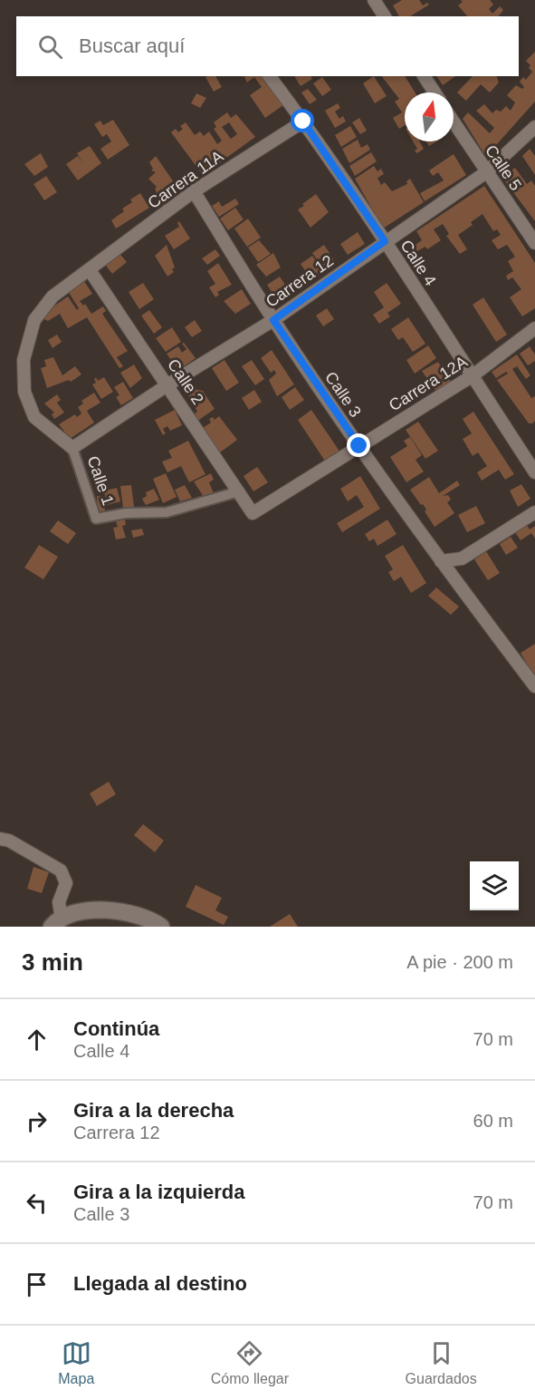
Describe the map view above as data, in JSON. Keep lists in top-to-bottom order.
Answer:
{
  "streets": {
    "street": [
      "Calle 5",
      "Carrera 11A",
      "Calle 4",
      "Carrera 12",
      "Calle 2",
      "Carrera 12A",
      "Calle 3",
      "Calle 1"
    ]
  },
  "crossings": [
    ["Calle 5", "Carrera 12"],
    ["Carrera 11A", "Calle 4"],
    ["Carrera 11A", "Calle 2"],
    ["Carrera 11A", "Calle 3"],
    ["Carrera 11A", "Calle 1"],
    ["Calle 4", "Carrera 12"],
    ["Calle 4", "Carrera 12A"],
    ["Carrera 12", "Calle 2"],
    ["Carrera 12", "Calle 3"],
    ["Carrera 12", "Calle 1"],
    ["Calle 2", "Carrera 12A"],
    ["Calle 2", "Calle 1"],
    ["Carrera 12A", "Calle 3"]
  ],
  "north": "top",
  "page": {
    "search": "Buscar aquí",
    "heading": ["3 min", "A pie · 200 m"],
    "list": [
      ["Continúa", "Calle 4", "70 m"],
      ["Gira a la derecha", "Carrera 12", "60 m"],
      ["Gira a la izquierda", "Calle 3", "70 m"],
      "Llegada al destino"
    ],
    "nav": ["Mapa", "Cómo llegar", "Guardados"]
  }
}
